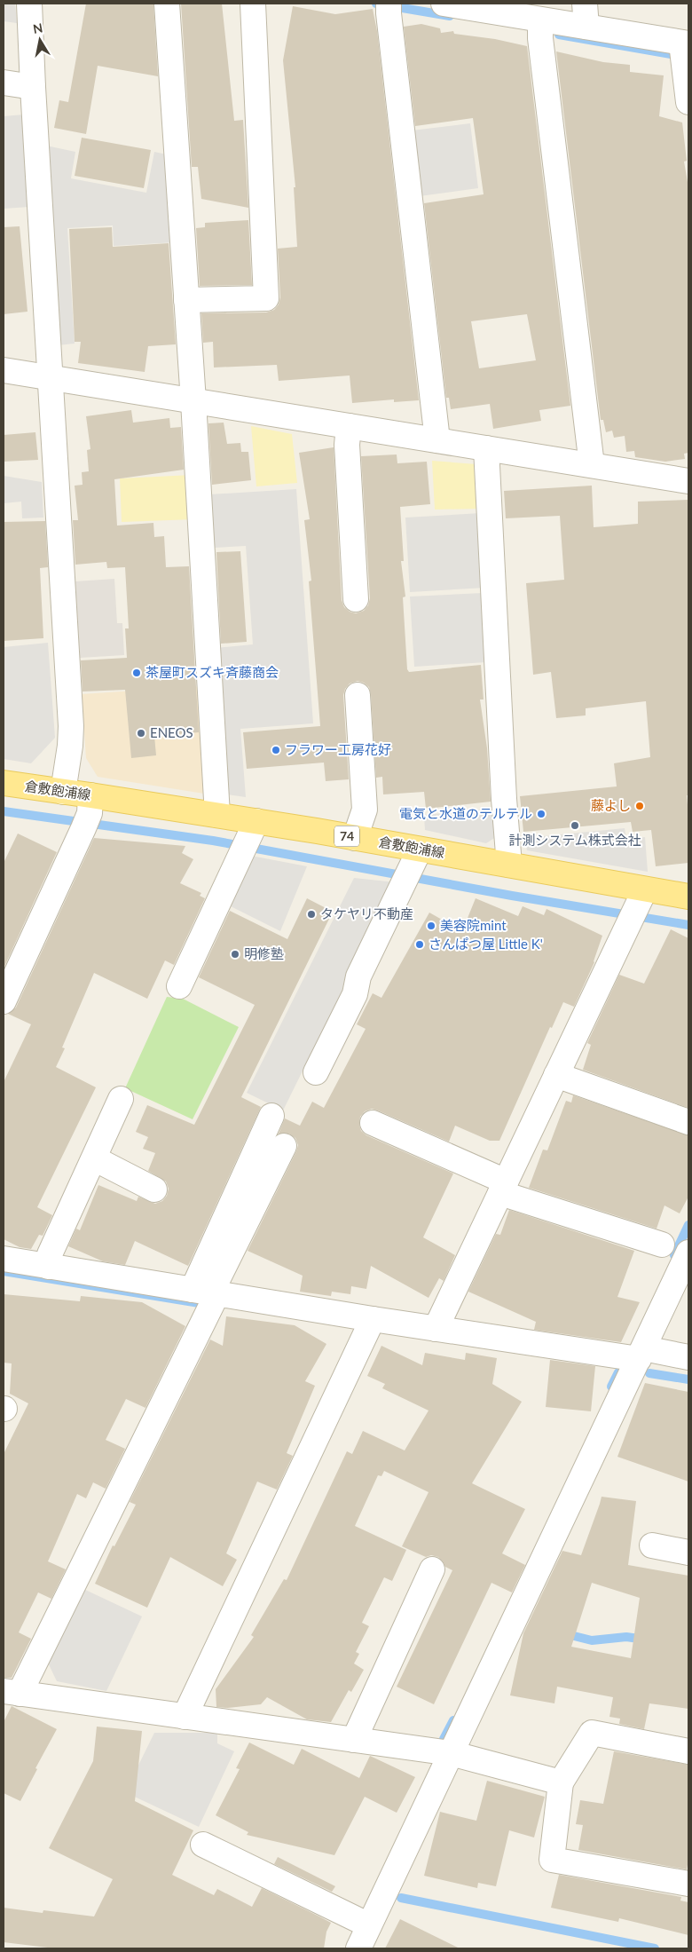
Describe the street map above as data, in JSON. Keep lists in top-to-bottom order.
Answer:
{
  "streets": {
    "main road": ["倉敷飽浦線", "74"]
  },
  "places": [
    "茶屋町スズキ斉藤商会",
    "ENEOS",
    "フラワー工房花好",
    "藤よし",
    "電気と水道のテルテル",
    "計測システム株式会社",
    "タケヤリ不動産",
    "美容院mint",
    "さんぱつ屋 Little K'",
    "明修塾"
  ],
  "north": "top"
}
